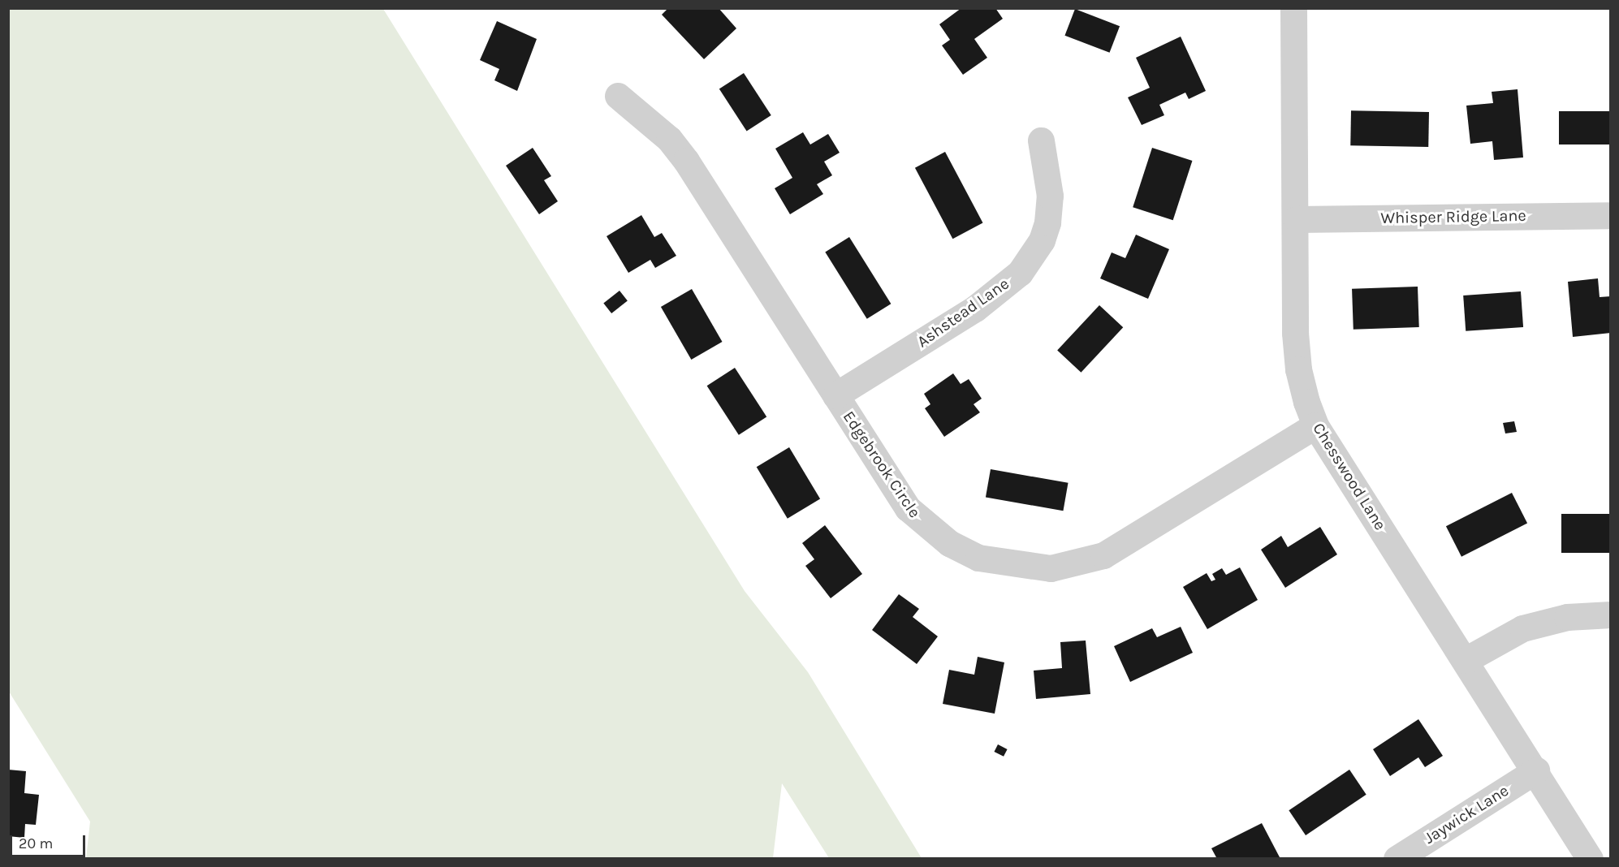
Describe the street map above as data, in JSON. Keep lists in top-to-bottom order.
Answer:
{
  "streets": {
    "street": [
      "Whisper Ridge Lane",
      "Ashstead Lane",
      "Edgebrook Circle",
      "Chesswood Lane",
      "Jaywick Lane"
    ]
  },
  "crossings": [
    ["Whisper Ridge Lane", "Chesswood Lane"],
    ["Ashstead Lane", "Edgebrook Circle"],
    ["Edgebrook Circle", "Chesswood Lane"],
    ["Chesswood Lane", "Jaywick Lane"]
  ],
  "scale_bar": "20 m"
}
